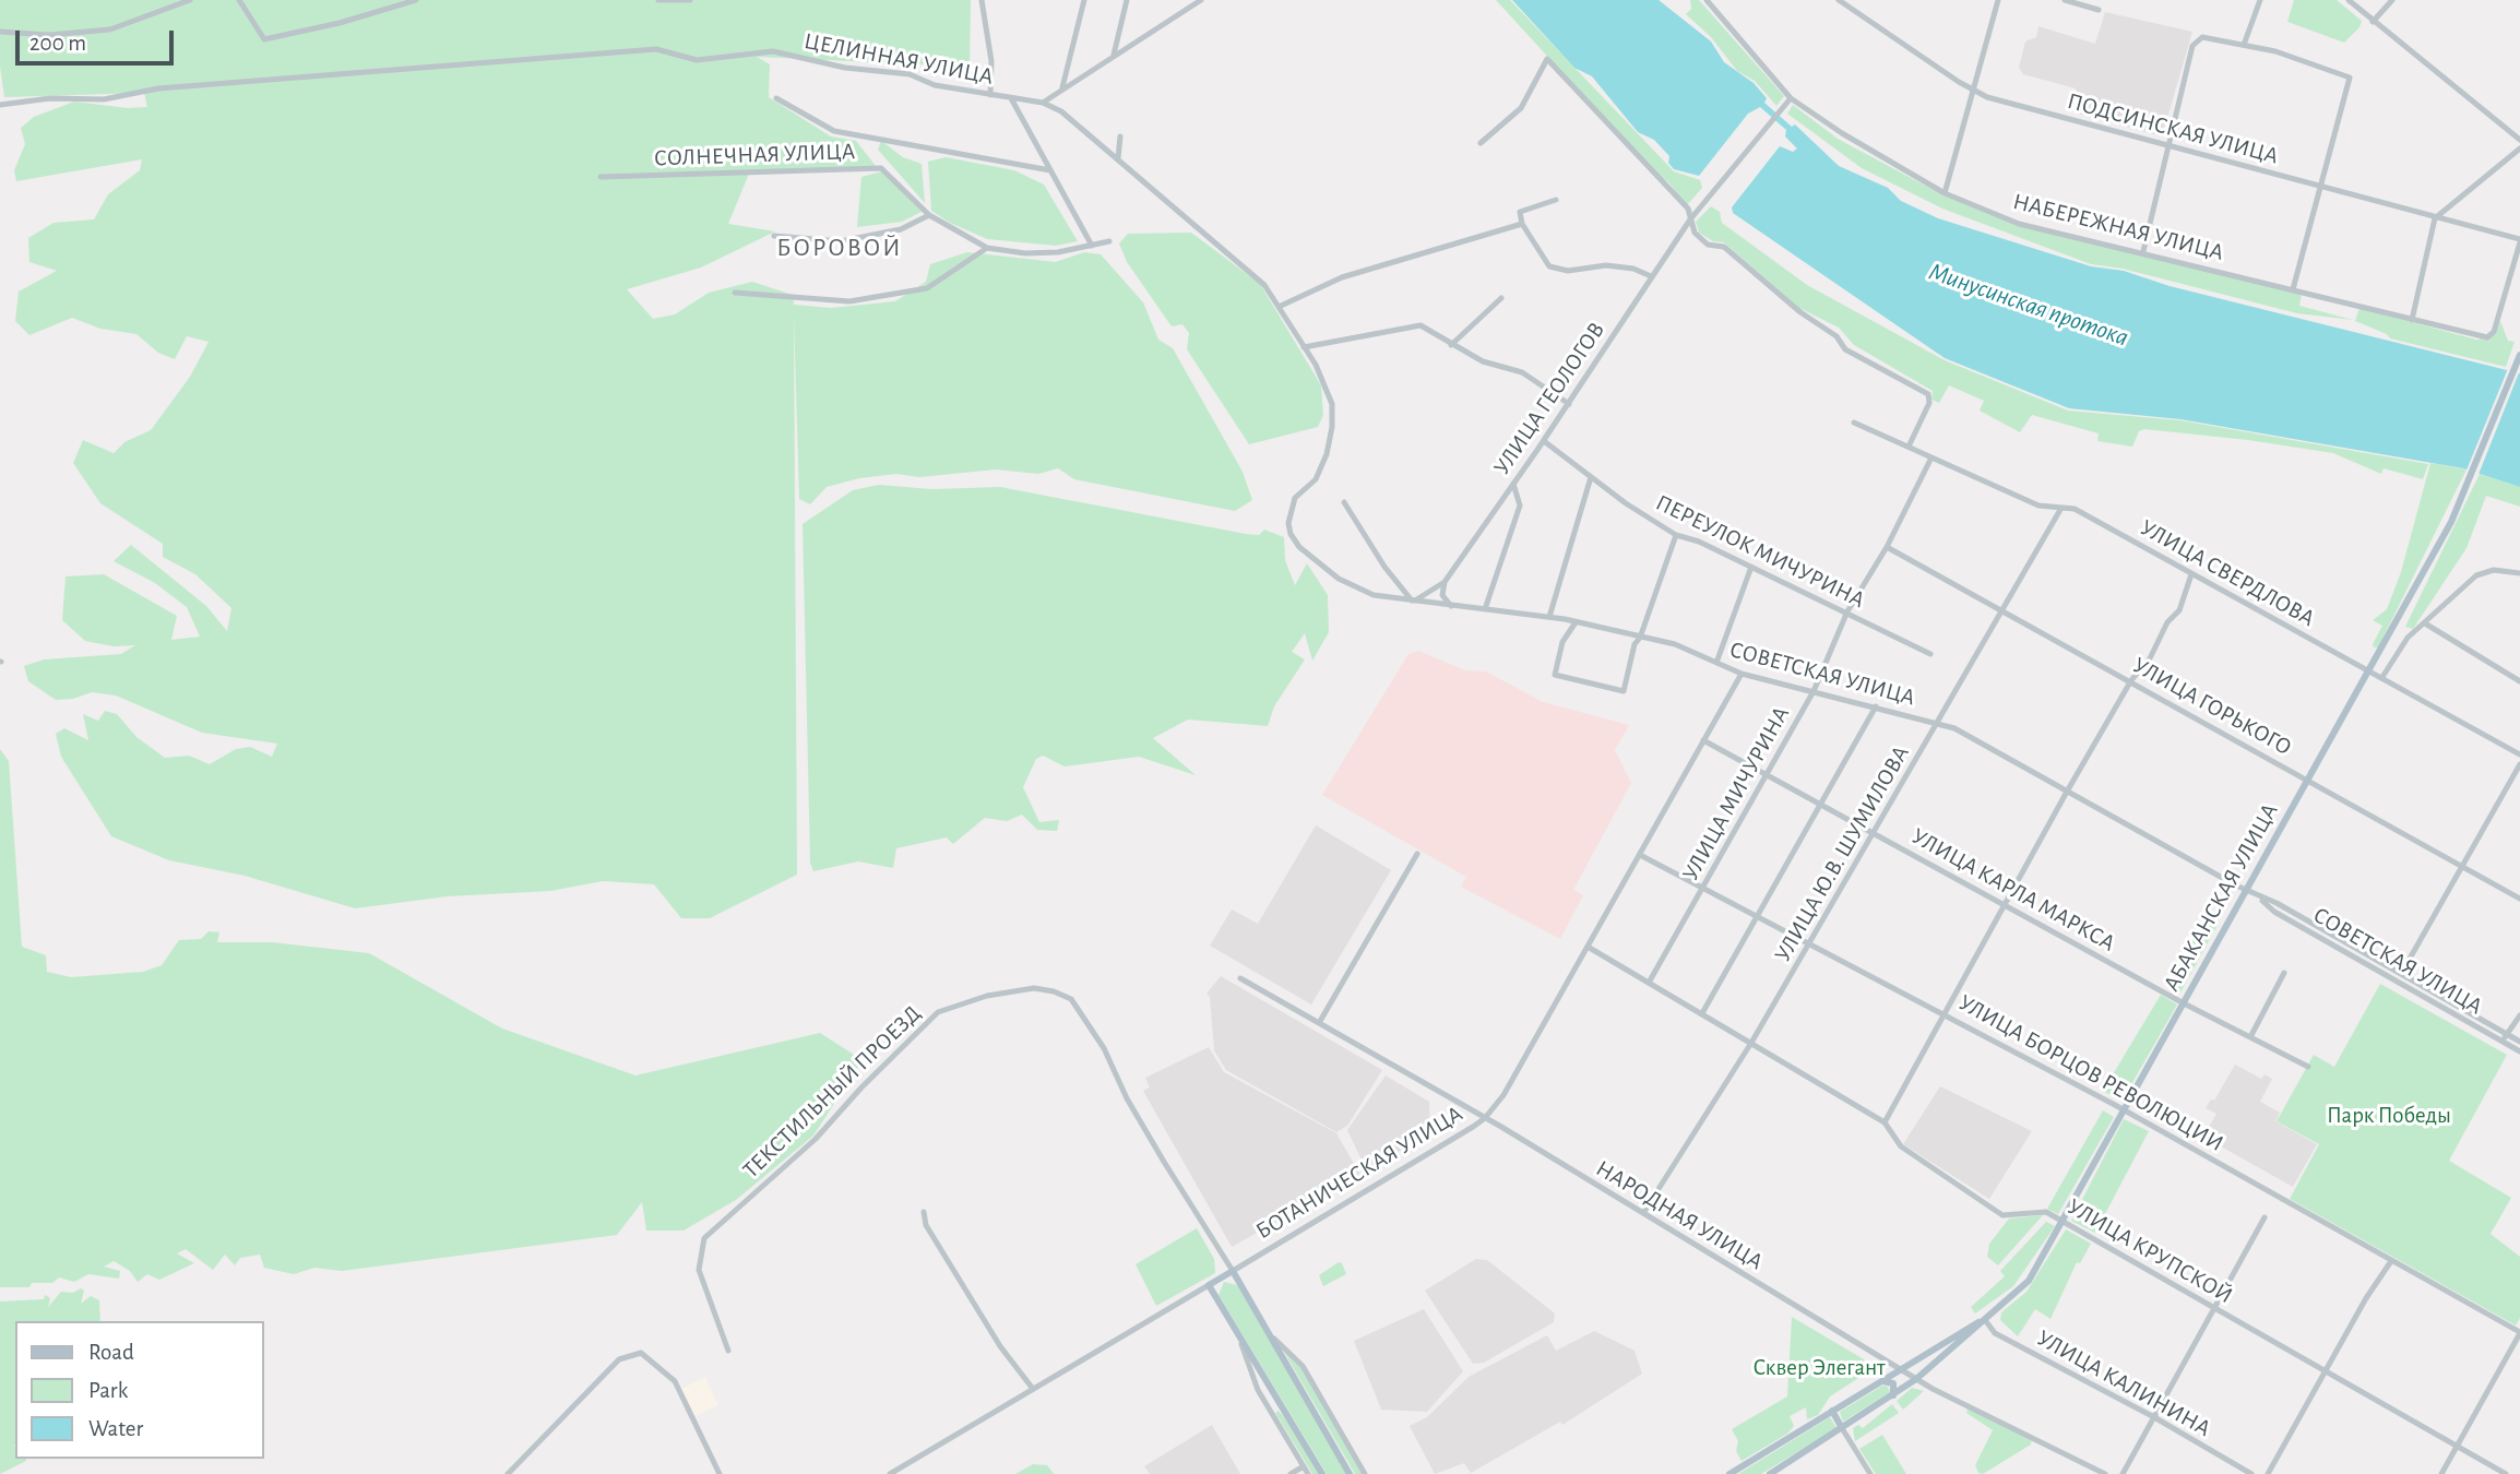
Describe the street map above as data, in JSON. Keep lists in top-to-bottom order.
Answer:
{
  "streets": {
    "main road": ["АБАКАНСКАЯ УЛИЦА", "БОТАНИЧЕСКАЯ УЛИЦА"],
    "street": [
      "ЦЕЛИННАЯ УЛИЦА",
      "ПОДСИНСКАЯ УЛИЦА",
      "СОЛНЕЧНАЯ УЛИЦА",
      "НАБЕРЕЖНАЯ УЛИЦА",
      "УЛИЦА ГЕОЛОГОВ",
      "ПЕРЕУЛОК МИЧУРИНА",
      "УЛИЦА СВЕРДЛОВА",
      "СОВЕТСКАЯ УЛИЦА",
      "УЛИЦА ГОРЬКОГО",
      "УЛИЦА МИЧУРИНА",
      "УЛИЦА Ю.В. ШУМИЛОВА",
      "УЛИЦА КАРЛА МАРКСА",
      "УЛИЦА БОРЦОВ РЕВОЛЮЦИИ",
      "ТЕКСТИЛЬНЫЙ ПРОЕЗД",
      "НАРОДНАЯ УЛИЦА",
      "УЛИЦА КРУПСКОЙ",
      "УЛИЦА КАЛИНИНА"
    ]
  },
  "crossings": [
    ["ЦЕЛИННАЯ УЛИЦА", "СОВЕТСКАЯ УЛИЦА"],
    ["ПОДСИНСКАЯ УЛИЦА", "НАБЕРЕЖНАЯ УЛИЦА"],
    ["НАБЕРЕЖНАЯ УЛИЦА", "УЛИЦА ГЕОЛОГОВ"],
    ["УЛИЦА ГЕОЛОГОВ", "ПЕРЕУЛОК МИЧУРИНА"],
    ["ПЕРЕУЛОК МИЧУРИНА", "УЛИЦА МИЧУРИНА"],
    ["УЛИЦА СВЕРДЛОВА", "УЛИЦА МИЧУРИНА"],
    ["УЛИЦА СВЕРДЛОВА", "УЛИЦА Ю.В. ШУМИЛОВА"],
    ["УЛИЦА СВЕРДЛОВА", "АБАКАНСКАЯ УЛИЦА"],
    ["СОВЕТСКАЯ УЛИЦА", "УЛИЦА МИЧУРИНА"],
    ["СОВЕТСКАЯ УЛИЦА", "УЛИЦА Ю.В. ШУМИЛОВА"],
    ["СОВЕТСКАЯ УЛИЦА", "АБАКАНСКАЯ УЛИЦА"],
    ["СОВЕТСКАЯ УЛИЦА", "БОТАНИЧЕСКАЯ УЛИЦА"],
    ["УЛИЦА ГОРЬКОГО", "УЛИЦА МИЧУРИНА"],
    ["УЛИЦА ГОРЬКОГО", "УЛИЦА Ю.В. ШУМИЛОВА"],
    ["УЛИЦА ГОРЬКОГО", "АБАКАНСКАЯ УЛИЦА"],
    ["УЛИЦА МИЧУРИНА", "УЛИЦА КАРЛА МАРКСА"],
    ["УЛИЦА МИЧУРИНА", "УЛИЦА БОРЦОВ РЕВОЛЮЦИИ"],
    ["УЛИЦА МИЧУРИНА", "УЛИЦА КРУПСКОЙ"],
    ["УЛИЦА Ю.В. ШУМИЛОВА", "УЛИЦА КАРЛА МАРКСА"],
    ["УЛИЦА Ю.В. ШУМИЛОВА", "УЛИЦА БОРЦОВ РЕВОЛЮЦИИ"],
    ["УЛИЦА Ю.В. ШУМИЛОВА", "НАРОДНАЯ УЛИЦА"],
    ["УЛИЦА Ю.В. ШУМИЛОВА", "УЛИЦА КРУПСКОЙ"],
    ["УЛИЦА КАРЛА МАРКСА", "АБАКАНСКАЯ УЛИЦА"],
    ["УЛИЦА КАРЛА МАРКСА", "БОТАНИЧЕСКАЯ УЛИЦА"],
    ["АБАКАНСКАЯ УЛИЦА", "УЛИЦА БОРЦОВ РЕВОЛЮЦИИ"],
    ["АБАКАНСКАЯ УЛИЦА", "НАРОДНАЯ УЛИЦА"],
    ["АБАКАНСКАЯ УЛИЦА", "УЛИЦА КРУПСКОЙ"],
    ["АБАКАНСКАЯ УЛИЦА", "УЛИЦА КАЛИНИНА"],
    ["УЛИЦА БОРЦОВ РЕВОЛЮЦИИ", "БОТАНИЧЕСКАЯ УЛИЦА"],
    ["ТЕКСТИЛЬНЫЙ ПРОЕЗД", "БОТАНИЧЕСКАЯ УЛИЦА"],
    ["БОТАНИЧЕСКАЯ УЛИЦА", "НАРОДНАЯ УЛИЦА"],
    ["БОТАНИЧЕСКАЯ УЛИЦА", "УЛИЦА КРУПСКОЙ"]
  ],
  "districts": ["БОРОВОЙ"],
  "water": ["Минусинская протока"],
  "parks": ["Парк Победы", "Сквер Элегант"],
  "legend": ["Road", "Park", "Water"],
  "scale_bar": "200 m"
}
